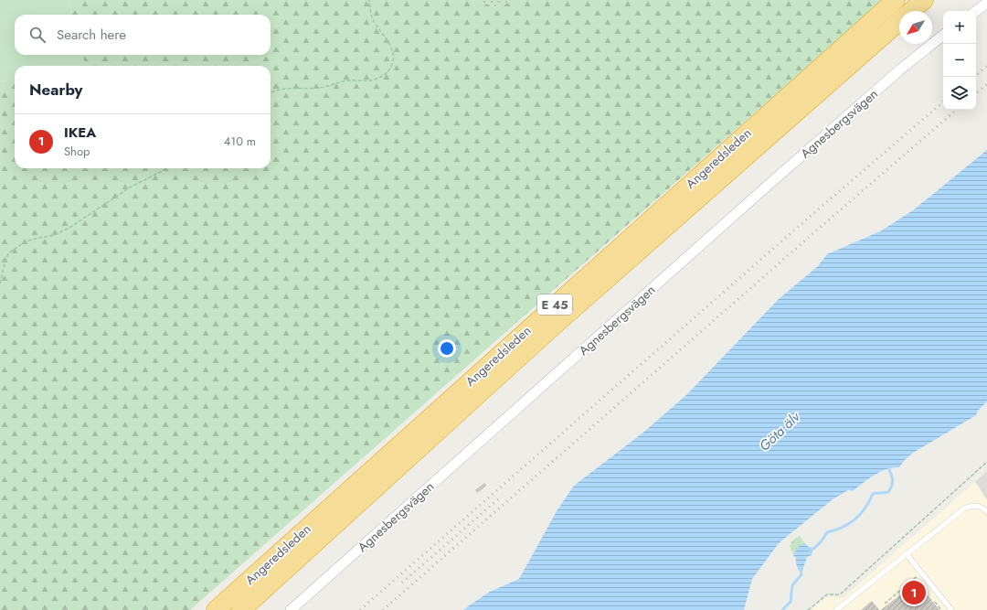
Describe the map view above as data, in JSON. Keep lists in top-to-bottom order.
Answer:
{
  "streets": {
    "highway": ["Angeredsleden", "E 45"],
    "street": ["Agnesbergsvägen"]
  },
  "water": ["Göta älv"],
  "north": "bottom left",
  "page": {
    "map_buttons": ["+", "−"],
    "search": "Search here",
    "heading": "Nearby",
    "list": [
      {
        "mark": "1",
        "name": "IKEA",
        "note": "Shop",
        "value": "410 m"
      }
    ],
    "pins": "1"
  }
}
